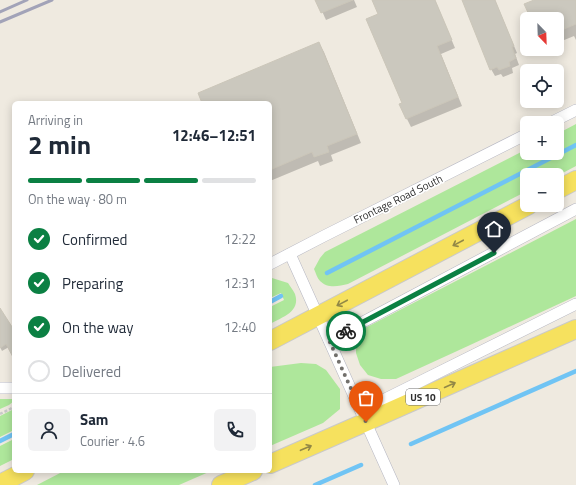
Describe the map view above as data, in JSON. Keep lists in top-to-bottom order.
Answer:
{
  "streets": {
    "main road": ["US 10"],
    "street": ["Frontage Road South"]
  },
  "north": "bottom right",
  "page": {
    "map_buttons": ["+", "−"],
    "heading": ["2 min", "Arriving in", "12:46–12:51"],
    "panel": ["Sam", "Courier · 4.6"],
    "bar": "On the way · 80 m",
    "list": [
      ["Confirmed", "12:22"],
      ["Preparing", "12:31"],
      ["On the way", "12:40"],
      "Delivered"
    ]
  }
}
